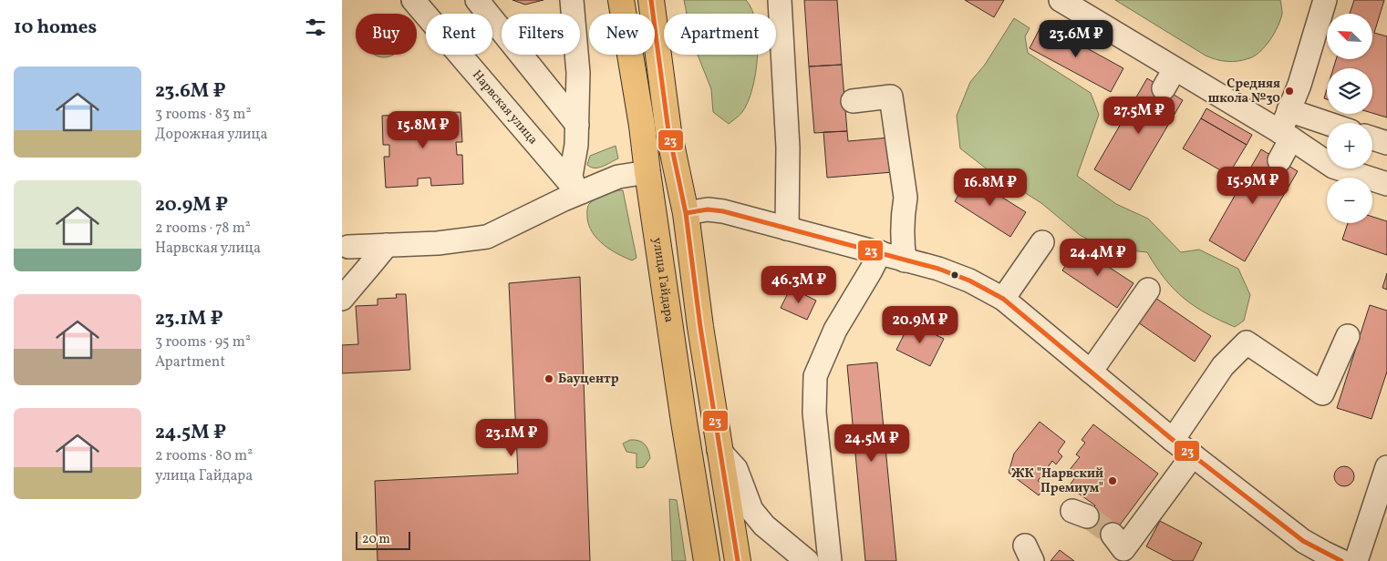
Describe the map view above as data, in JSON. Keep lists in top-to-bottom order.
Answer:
{
  "streets": {
    "main road": ["улица Гайдара"],
    "street": ["Нарвская улица"]
  },
  "places": ["Средняя школа №30", "Бауцентр", "ЖК \"Нарвский Премиум\""],
  "lines": ["transit line 23"],
  "scale_bar": "20 m",
  "north": "top left",
  "page": {
    "heading": "10 homes",
    "map_buttons": ["+", "−"],
    "chip": [
      "Buy",
      "Rent",
      "Filters",
      "New",
      "Apartment"
    ],
    "price": [
      "23.6M ₽",
      "27.5M ₽",
      "15.8M ₽",
      "15.9M ₽",
      "16.8M ₽",
      "24.4M ₽",
      "46.3M ₽",
      "20.9M ₽",
      "23.1M ₽",
      "24.5M ₽"
    ],
    "list": [
      {
        "name": "23.6M ₽",
        "note": "3 rooms · 83 m² · Дорожная улица"
      },
      {
        "name": "20.9M ₽",
        "note": "2 rooms · 78 m² · Нарвская улица"
      },
      {
        "name": "23.1M ₽",
        "note": "3 rooms · 95 m² · Apartment"
      },
      {
        "name": "24.5M ₽",
        "note": "2 rooms · 80 m² · улица Гайдара"
      }
    ],
    "scale": "20 m"
  }
}
